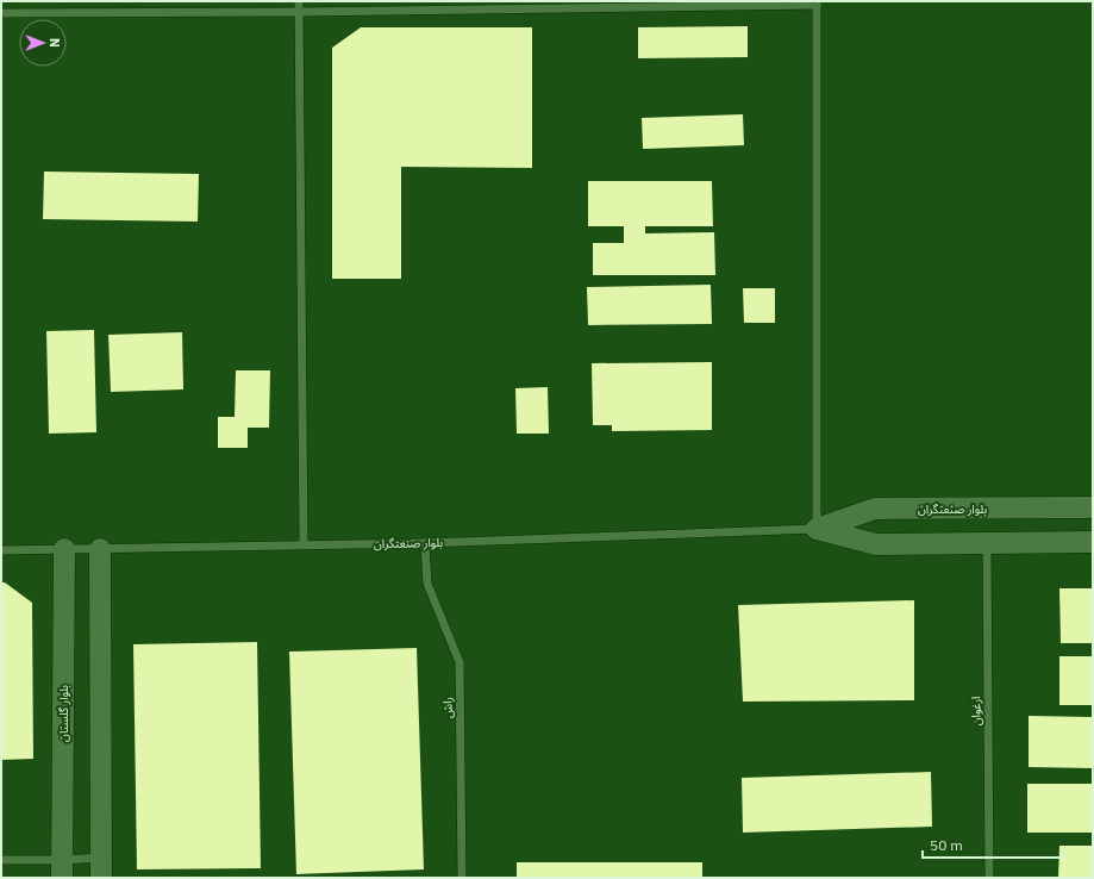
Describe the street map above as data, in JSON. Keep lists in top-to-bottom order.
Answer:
{
  "streets": {
    "street": ["بلوار صنعتگران", "بلوار گلستان"],
    "lane": ["راش", "ارغوان"]
  },
  "crossings": [
    ["بلوار صنعتگران", "راش"],
    ["بلوار صنعتگران", "ارغوان"],
    ["بلوار صنعتگران", "بلوار گلستان"]
  ],
  "scale_bar": "50 m",
  "north": "right"
}
